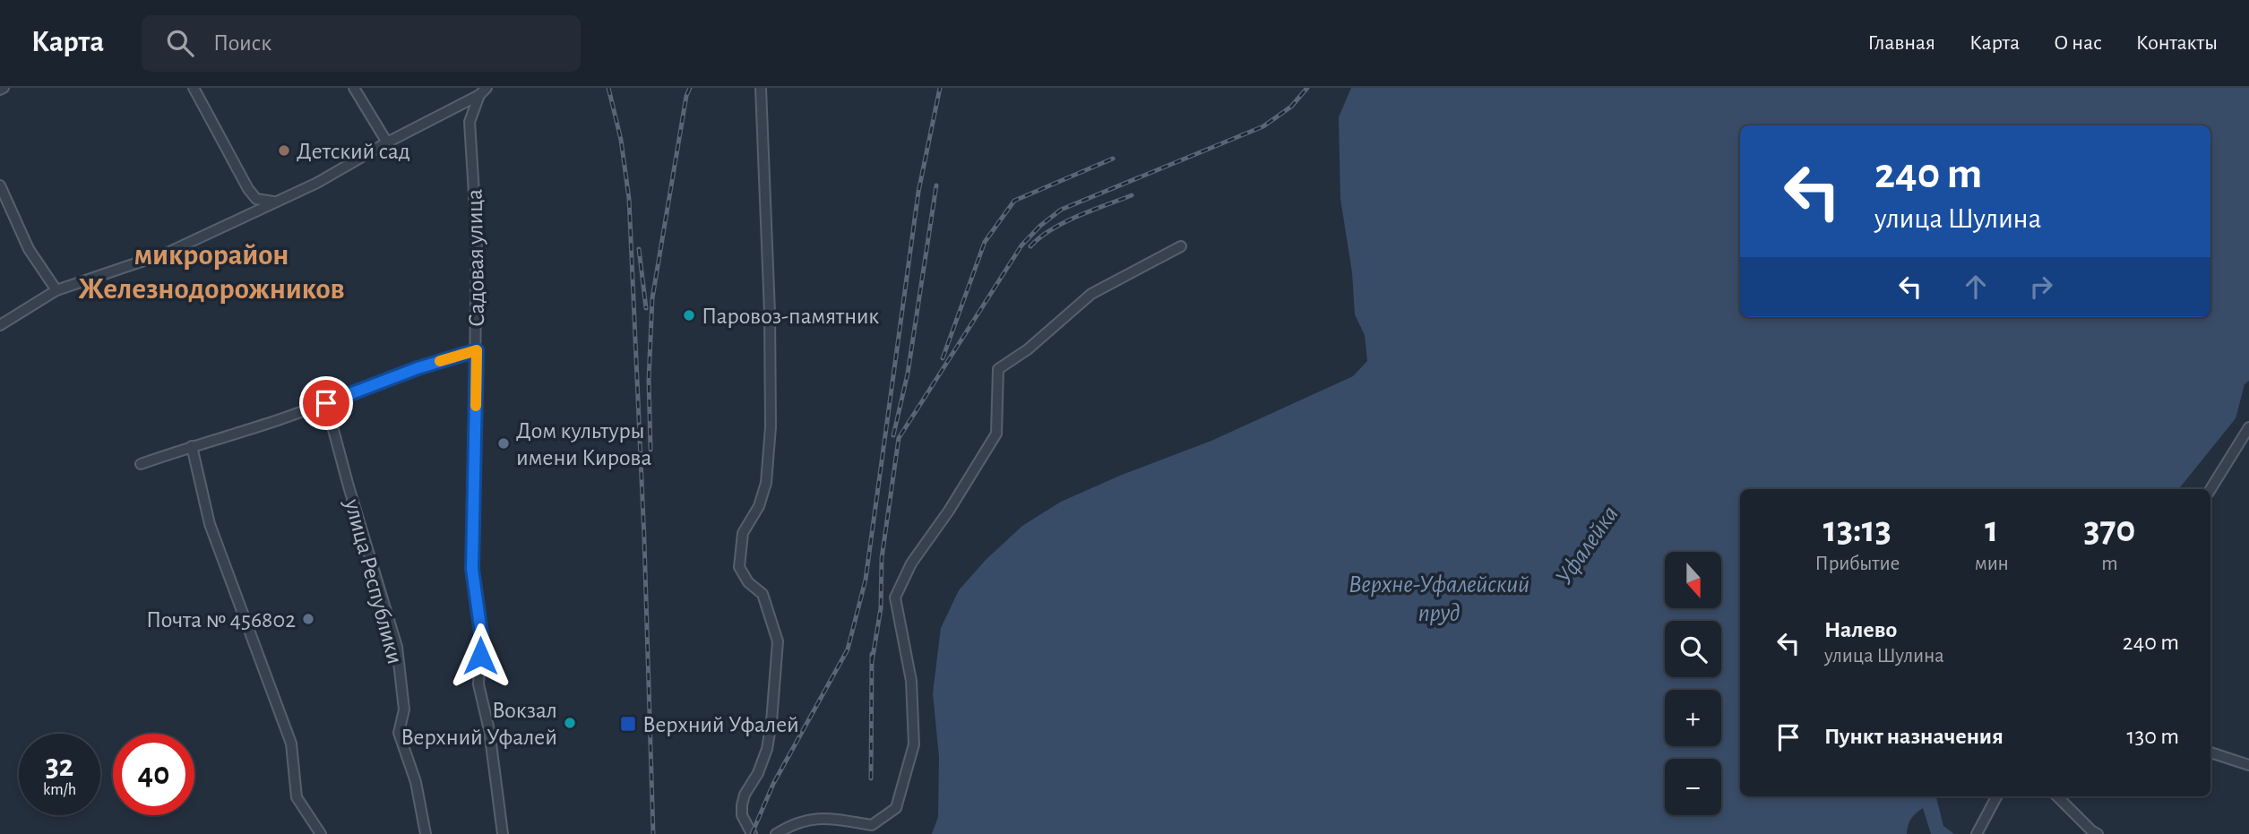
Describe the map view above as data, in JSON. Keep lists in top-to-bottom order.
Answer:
{
  "streets": {
    "street": ["Садовая улица", "улица Республики"]
  },
  "districts": ["микрорайон Железнодорожников"],
  "water": ["Уфалейка", "Верхне-Уфалейский пруд"],
  "places": {
    "other": [
      "Детский сад",
      "Паровоз-памятник",
      "Дом культуры имени Кирова",
      "Почта № 456802",
      "Вокзал Верхний Уфалей"
    ],
    "transit": ["Верхний Уфалей"]
  },
  "north": "bottom",
  "page": {
    "header": "Карта",
    "search": "Поиск",
    "nav": [
      "Главная",
      "Карта",
      "О нас",
      "Контакты"
    ],
    "turn": ["240 m", "улица Шулина"],
    "eta": [
      "13:13",
      "Прибытие",
      "1",
      "мин",
      "370",
      "m"
    ],
    "map_buttons": ["+", "−"],
    "list": [
      {
        "name": "Налево",
        "note": "улица Шулина",
        "value": "240 m"
      },
      {
        "name": "Пункт назначения",
        "value": "130 m"
      }
    ],
    "speed": "32 km/h",
    "limit": "40"
  }
}
